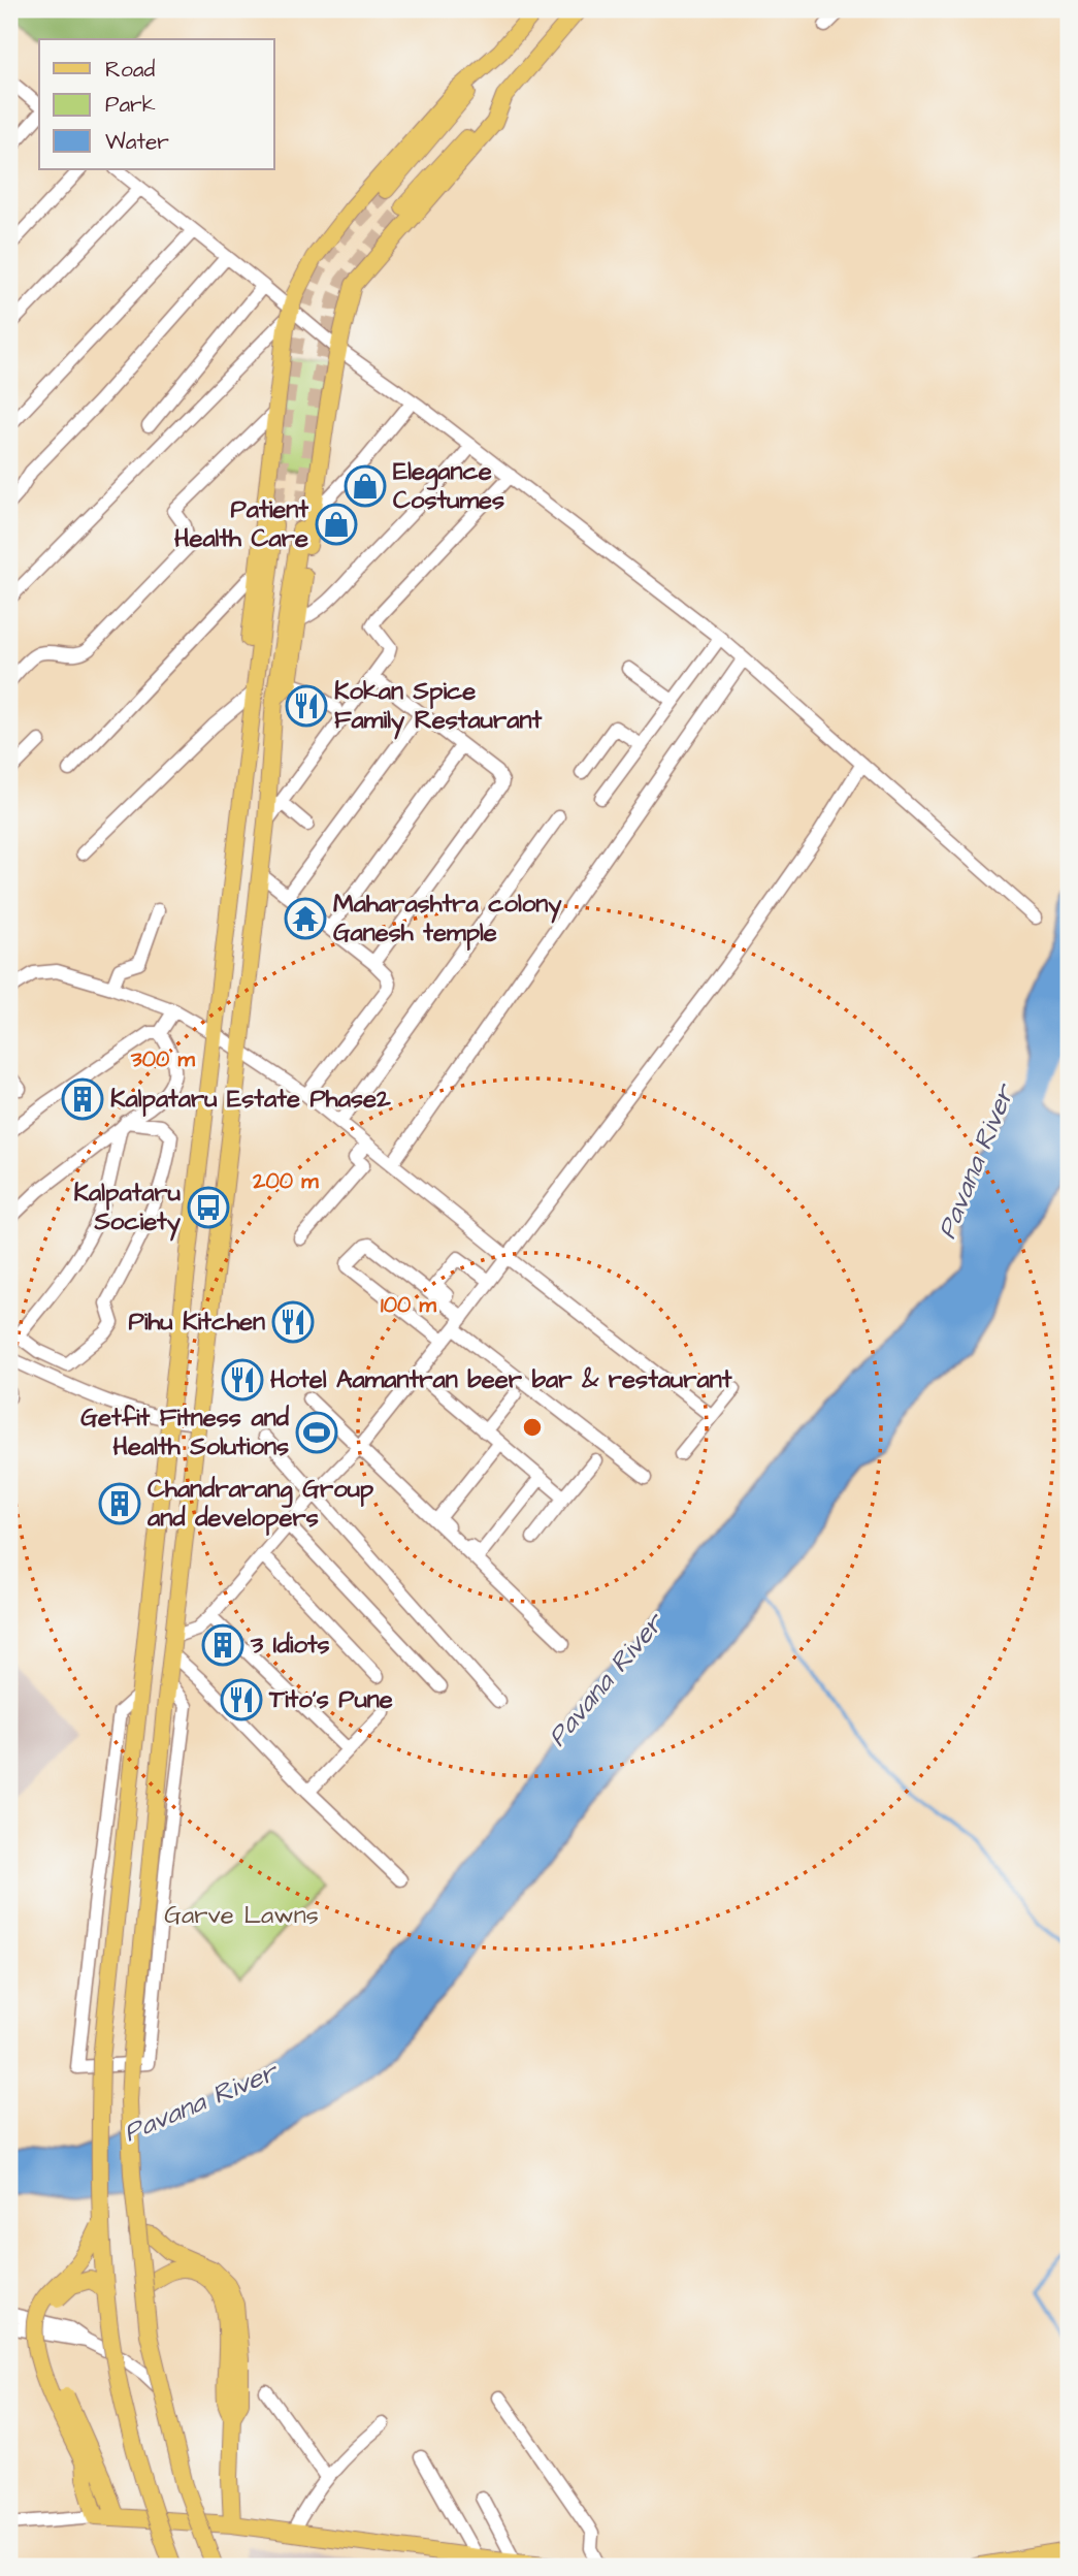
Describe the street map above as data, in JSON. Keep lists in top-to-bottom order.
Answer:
{
  "water": ["Pavana River"],
  "parks": ["Garve Lawns"],
  "places": {
    "shop": ["Elegance Costumes", "Patient Health Care"],
    "restaurant": [
      "Kokan Spice Family Restaurant",
      "Pihu Kitchen",
      "Hotel Aamantran beer bar & restaurant",
      "Tito's Pune"
    ],
    "temple": ["Maharashtra colony Ganesh temple"],
    "building": ["Kalpataru Estate Phase2", "Chandrarang Group and developers", "3 Idiots"],
    "bus stop": ["Kalpataru Society"],
    "sports": ["Getfit Fitness and Health Solutions"]
  },
  "legend": ["Road", "Park", "Water"],
  "rings": ["300 m", "200 m", "100 m"]
}
